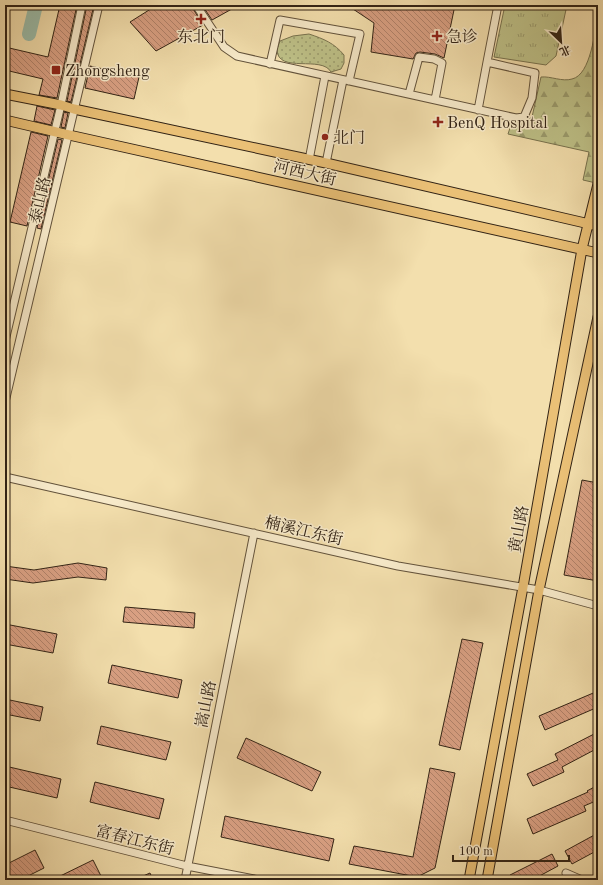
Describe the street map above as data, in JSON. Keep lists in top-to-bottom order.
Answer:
{
  "streets": {
    "main road": ["河西大街", "黄山路"],
    "street": [
      "泰山路",
      "楠溪江东街",
      "嵩山路",
      "富春江东街"
    ]
  },
  "crossings": [
    ["河西大街", "泰山路"],
    ["河西大街", "黄山路"],
    ["黄山路", "楠溪江东街"],
    ["楠溪江东街", "嵩山路"],
    ["嵩山路", "富春江东街"]
  ],
  "places": {
    "health": ["东北门", "急诊", "BenQ Hospital"],
    "transit": ["Zhongsheng"],
    "other": ["北门"]
  },
  "scale_bar": "100 m",
  "north": "bottom right"
}
